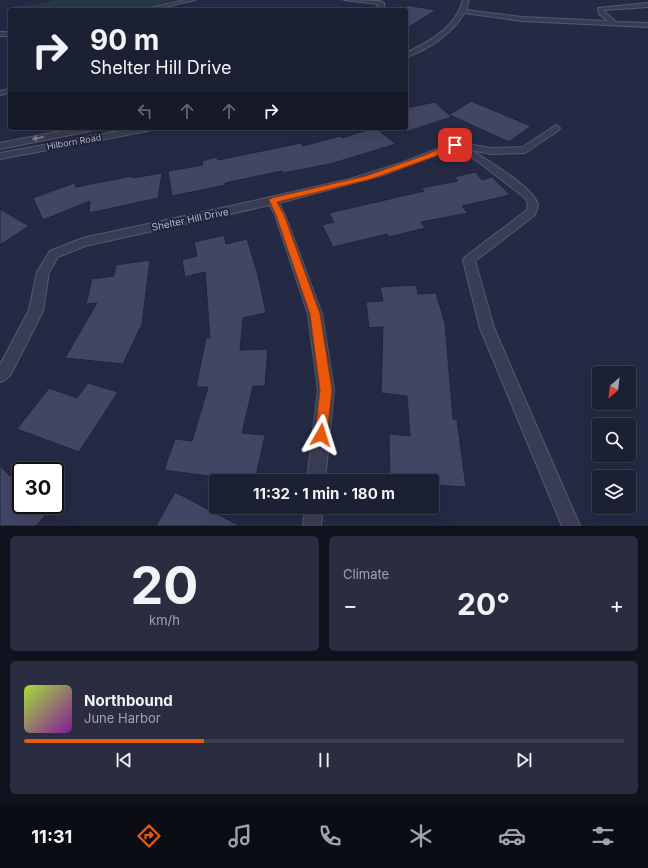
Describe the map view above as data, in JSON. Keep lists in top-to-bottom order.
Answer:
{
  "streets": {
    "street": ["Hilborn Road", "Shelter Hill Drive"]
  },
  "north": "bottom left",
  "page": {
    "turn": ["90 m", "Shelter Hill Drive"],
    "limit": "30",
    "trip": "11:32 · 1 min · 180 m",
    "tile": [
      ["20", "km/h"],
      "Climate"
    ],
    "heat": ["−", "20°", "+"],
    "song": ["Northbound", "June Harbor"],
    "tabs": "11:31"
  }
}
